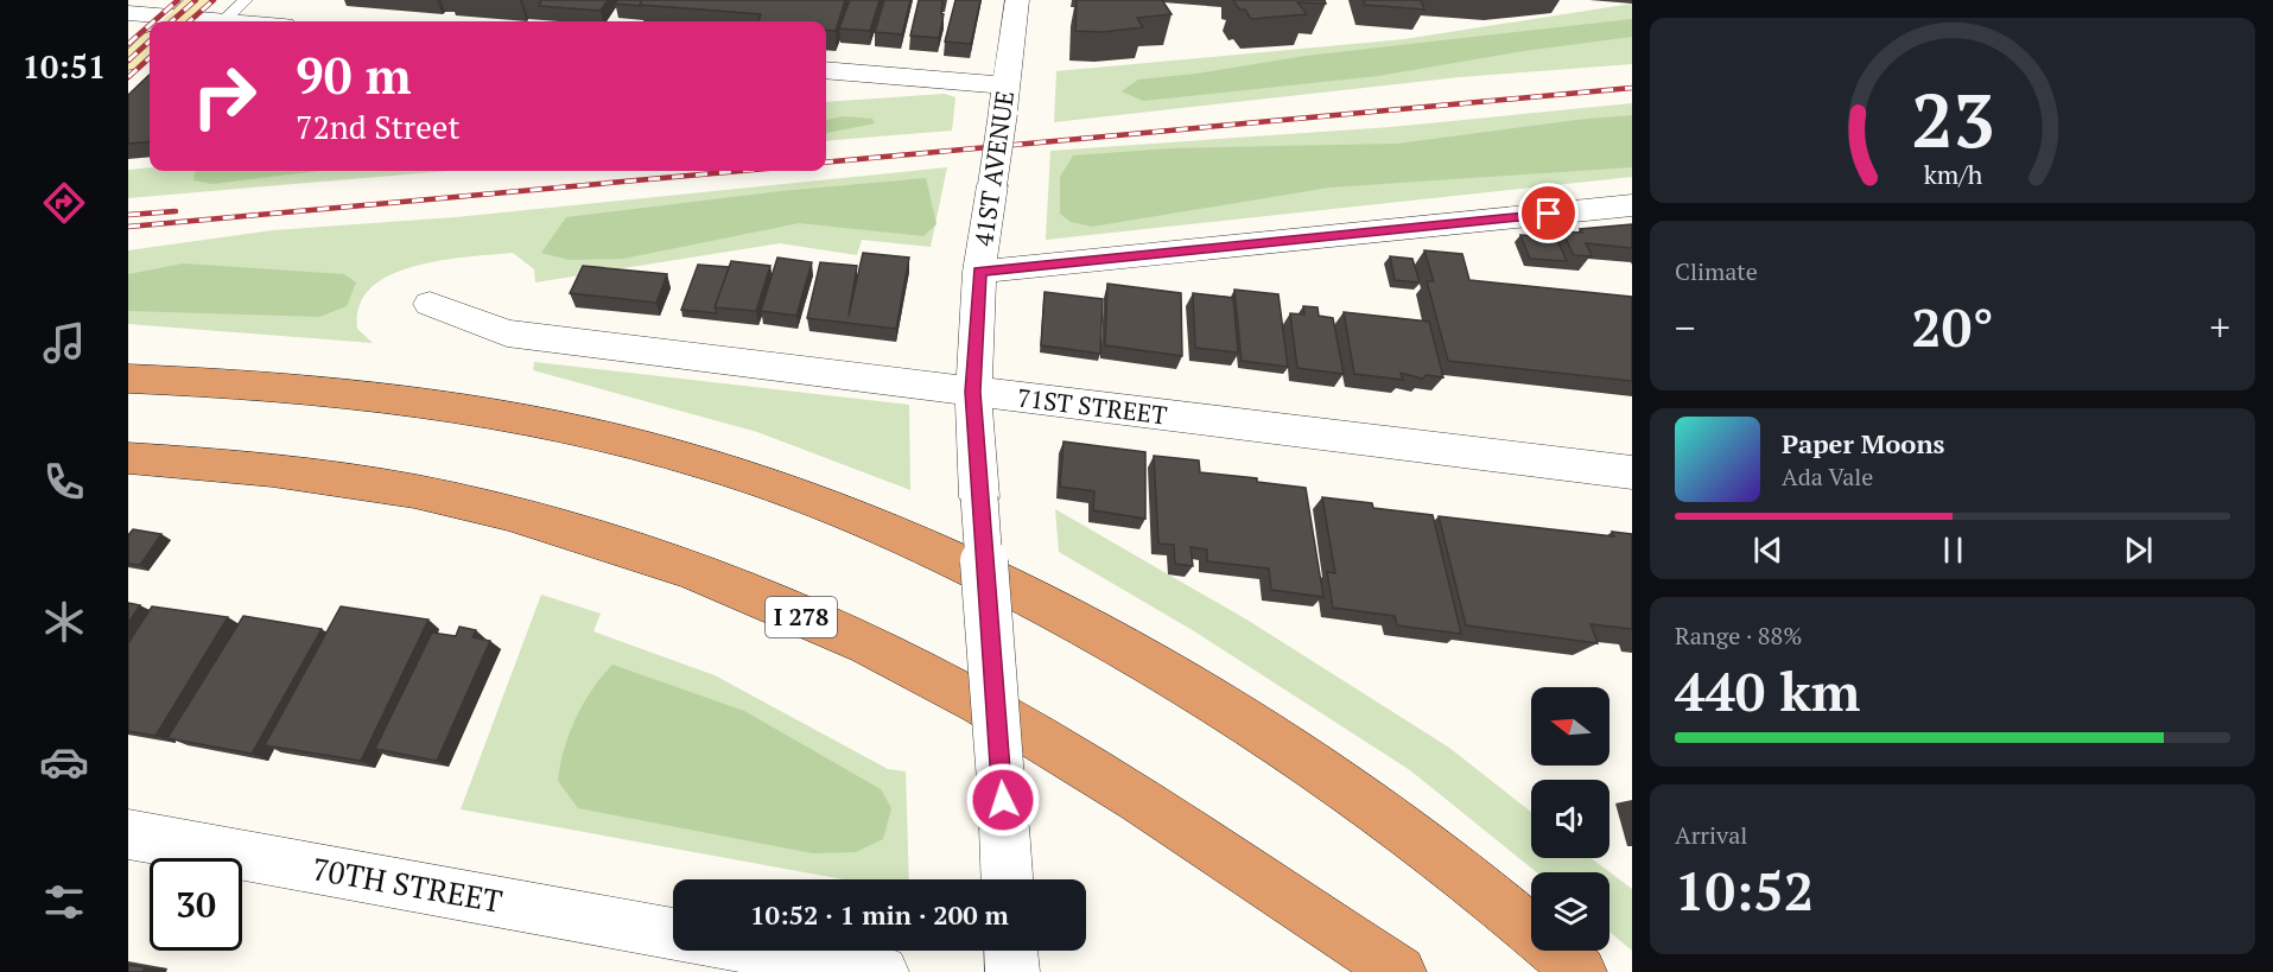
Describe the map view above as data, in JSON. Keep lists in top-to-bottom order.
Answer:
{
  "streets": {
    "highway": ["I 278"],
    "street": ["41ST AVENUE", "71ST STREET", "70TH STREET"]
  },
  "crossings": [
    ["41ST AVENUE", "71ST STREET"]
  ],
  "north": "left",
  "page": {
    "tabs": "10:51",
    "turn": ["90 m", "72nd Street"],
    "tile": [
      "Climate",
      ["Range · 88%", "440 km"],
      ["Arrival", "10:52"]
    ],
    "heat": ["−", "20°", "+"],
    "song": ["Paper Moons", "Ada Vale"],
    "limit": "30",
    "trip": "10:52 · 1 min · 200 m",
    "gauge": ["23", "km/h"]
  }
}
